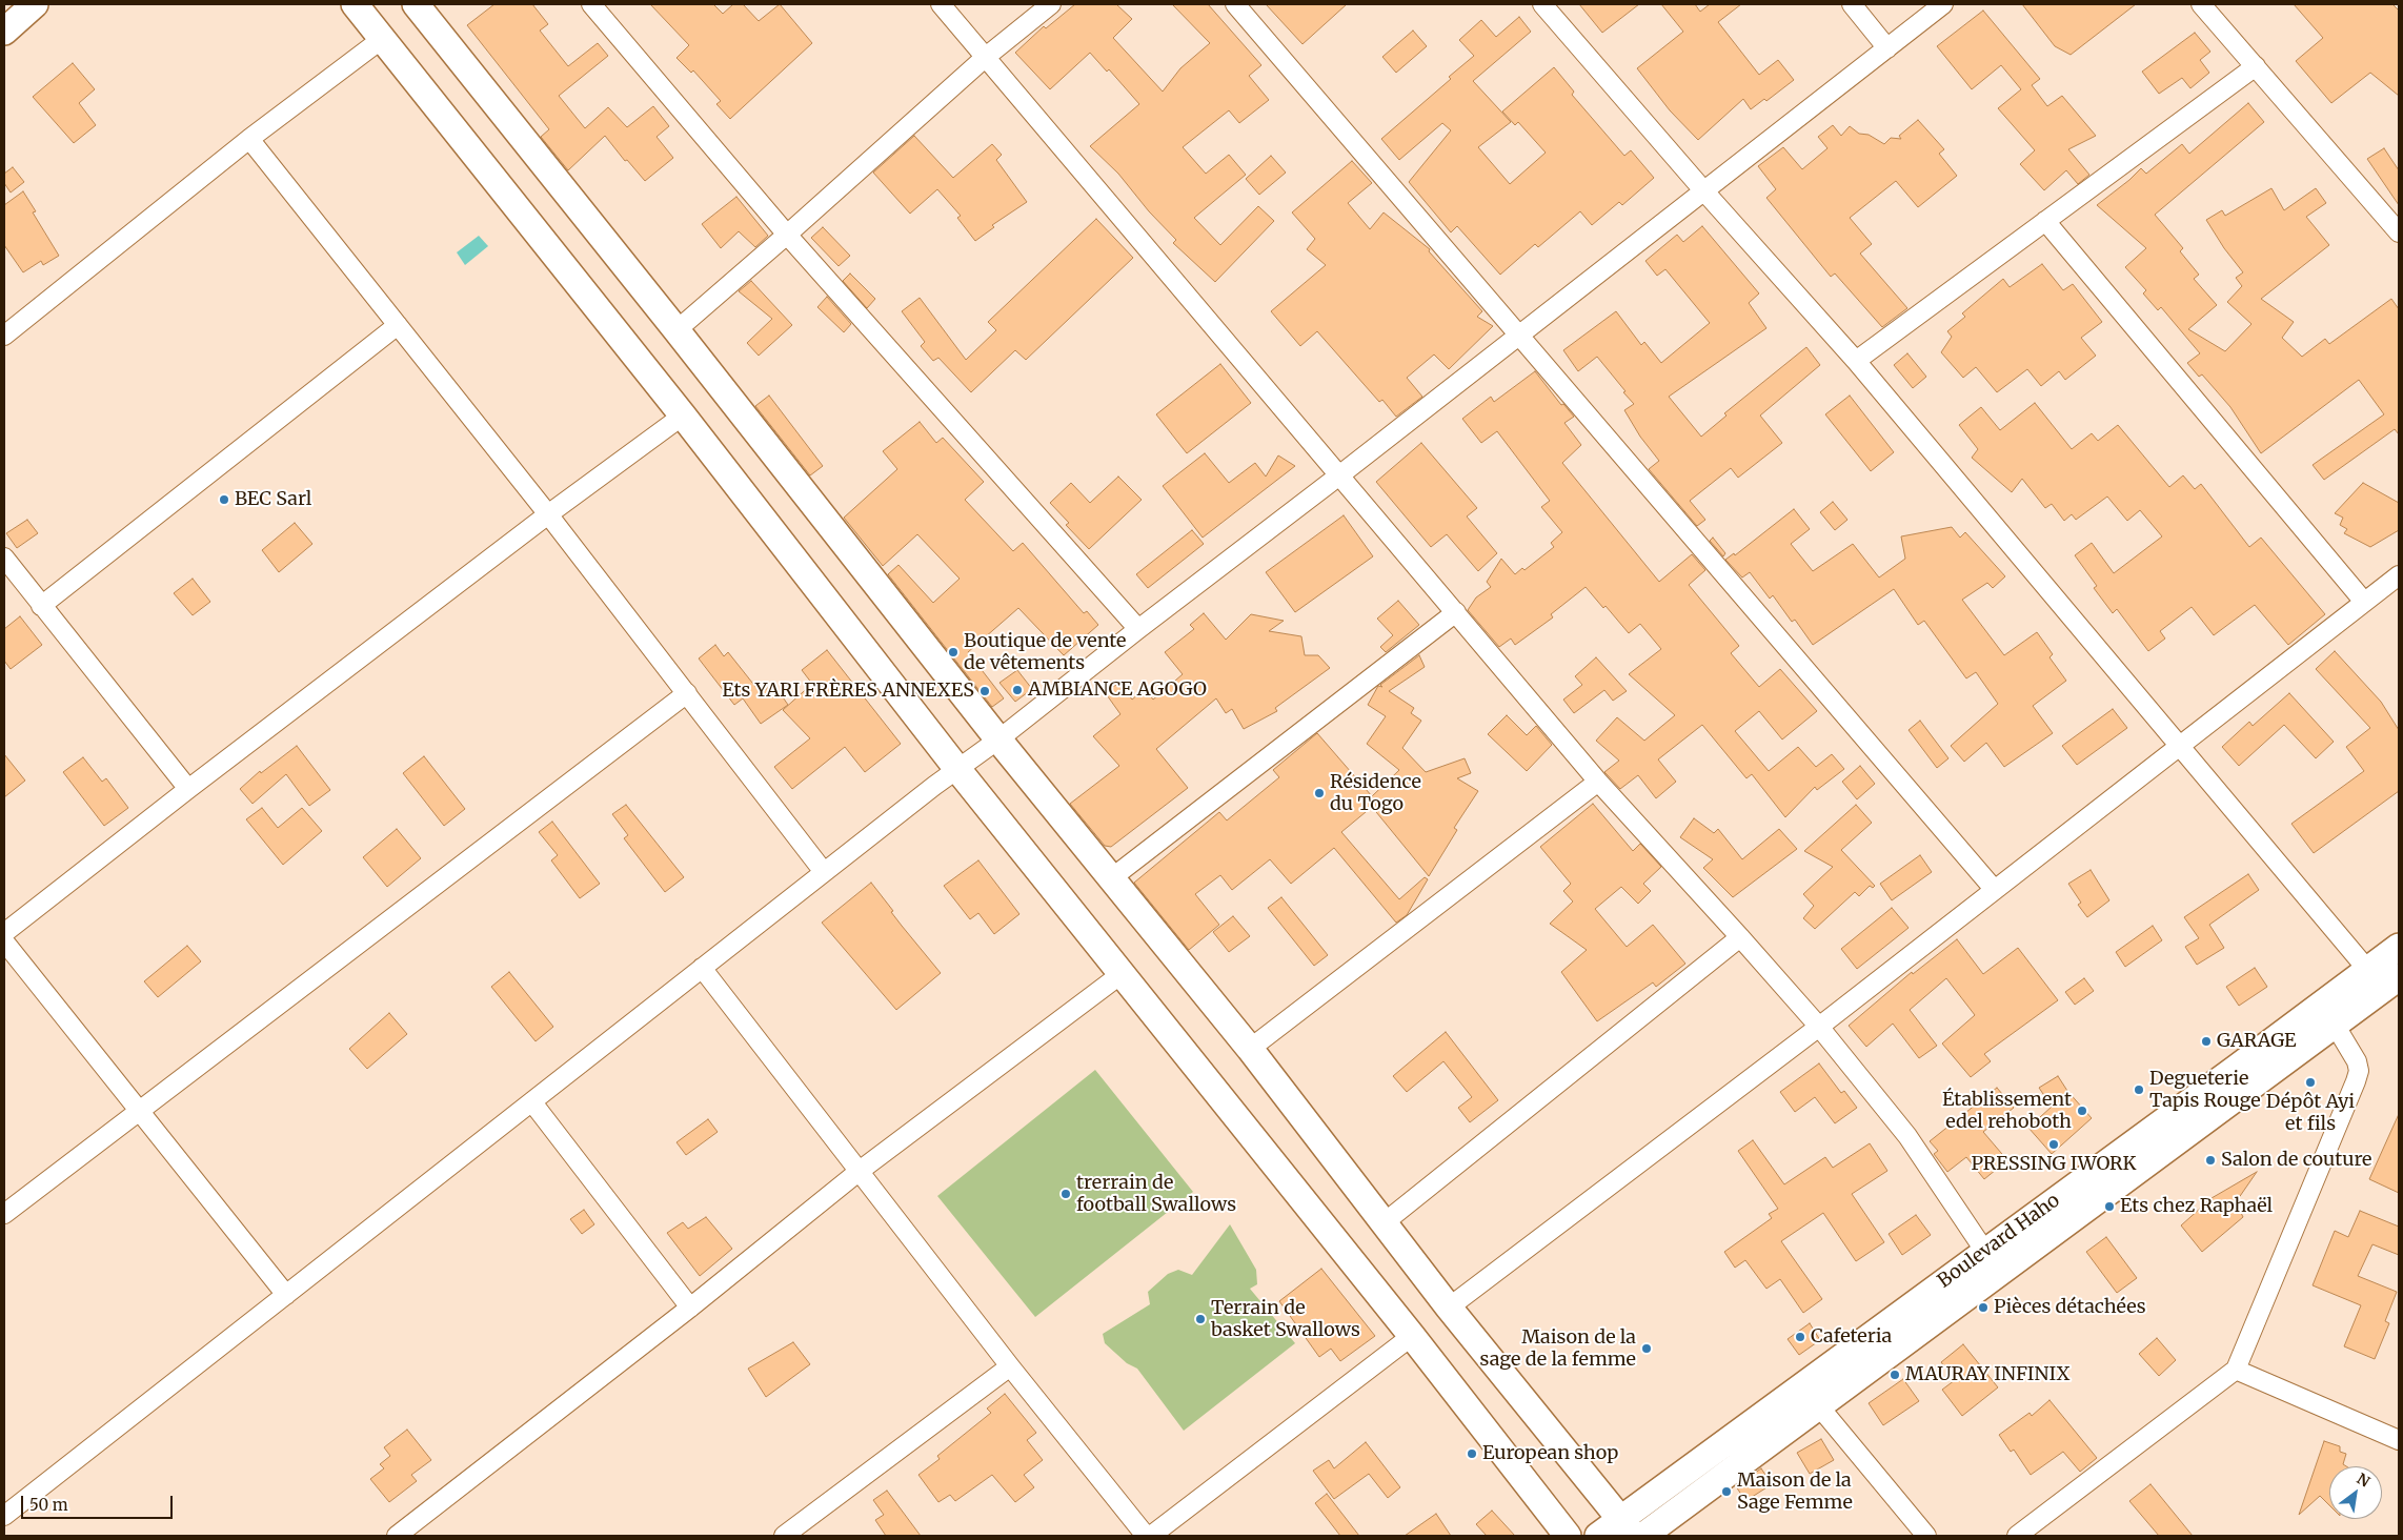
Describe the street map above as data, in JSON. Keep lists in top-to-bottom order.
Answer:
{
  "streets": {
    "main road": ["Boulevard Haho"]
  },
  "places": [
    "BEC Sarl",
    "Boutique de vente de vêtements",
    "AMBIANCE AGOGO",
    "Ets YARI FRÈRES ANNEXES",
    "Résidence du Togo",
    "GARAGE",
    "Dépôt Ayi et fils",
    "Degueterie Tapis Rouge",
    "Établissement edel rehoboth",
    "PRESSING IWORK",
    "Salon de couture",
    "trerrain de football Swallows",
    "Ets chez Raphaël",
    "Pièces détachées",
    "Terrain de basket Swallows",
    "Cafeteria",
    "Maison de la sage de la femme",
    "MAURAY INFINIX",
    "European shop",
    "Maison de la Sage Femme"
  ],
  "scale_bar": "50 m",
  "north": "top right"
}
